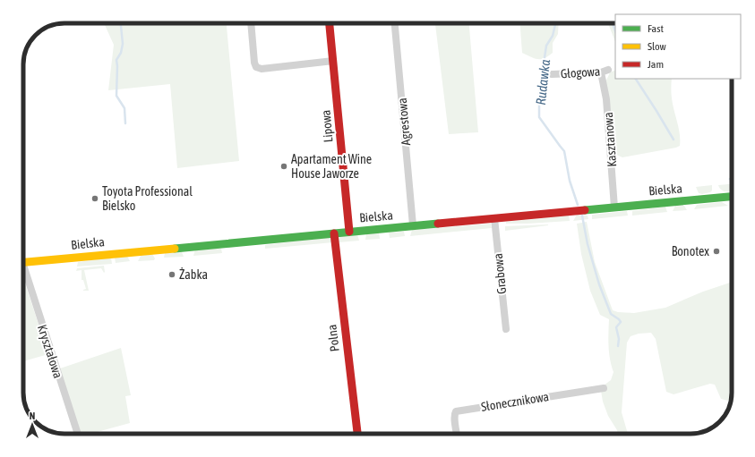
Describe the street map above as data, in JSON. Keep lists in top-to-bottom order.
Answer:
{
  "streets": {
    "main road": ["Lipowa", "Bielska", "Polna"],
    "street": [
      "Głogowa",
      "Agrestowa",
      "Kasztanowa",
      "Grabowa",
      "Kryształowa",
      "Słonecznikowa"
    ]
  },
  "crossings": [
    ["Głogowa", "Kasztanowa"],
    ["Agrestowa", "Bielska"],
    ["Lipowa", "Bielska"],
    ["Kasztanowa", "Bielska"],
    ["Bielska", "Grabowa"],
    ["Bielska", "Polna"]
  ],
  "water": ["Rudawka"],
  "places": [
    "Apartament Wine House Jaworze",
    "Toyota Professional Bielsko",
    "Bonotex",
    "Żabka"
  ],
  "legend": ["Fast", "Slow", "Jam"],
  "north": "top"
}
